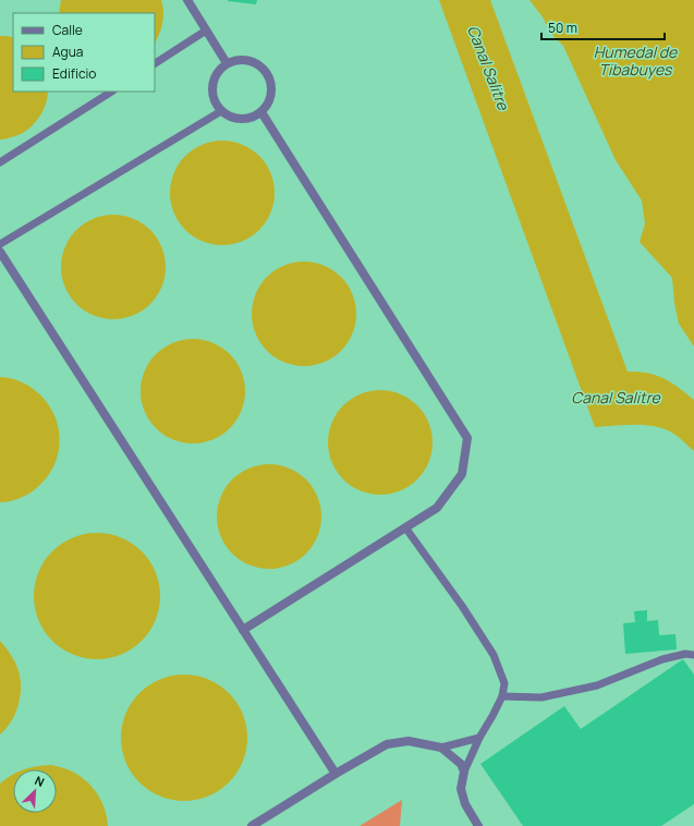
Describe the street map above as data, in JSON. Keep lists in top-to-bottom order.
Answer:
{
  "water": ["Humedal de Tibabuyes", "Canal Salitre"],
  "legend": ["Calle", "Agua", "Edificio"],
  "scale_bar": "50 m",
  "north": "top right"
}
